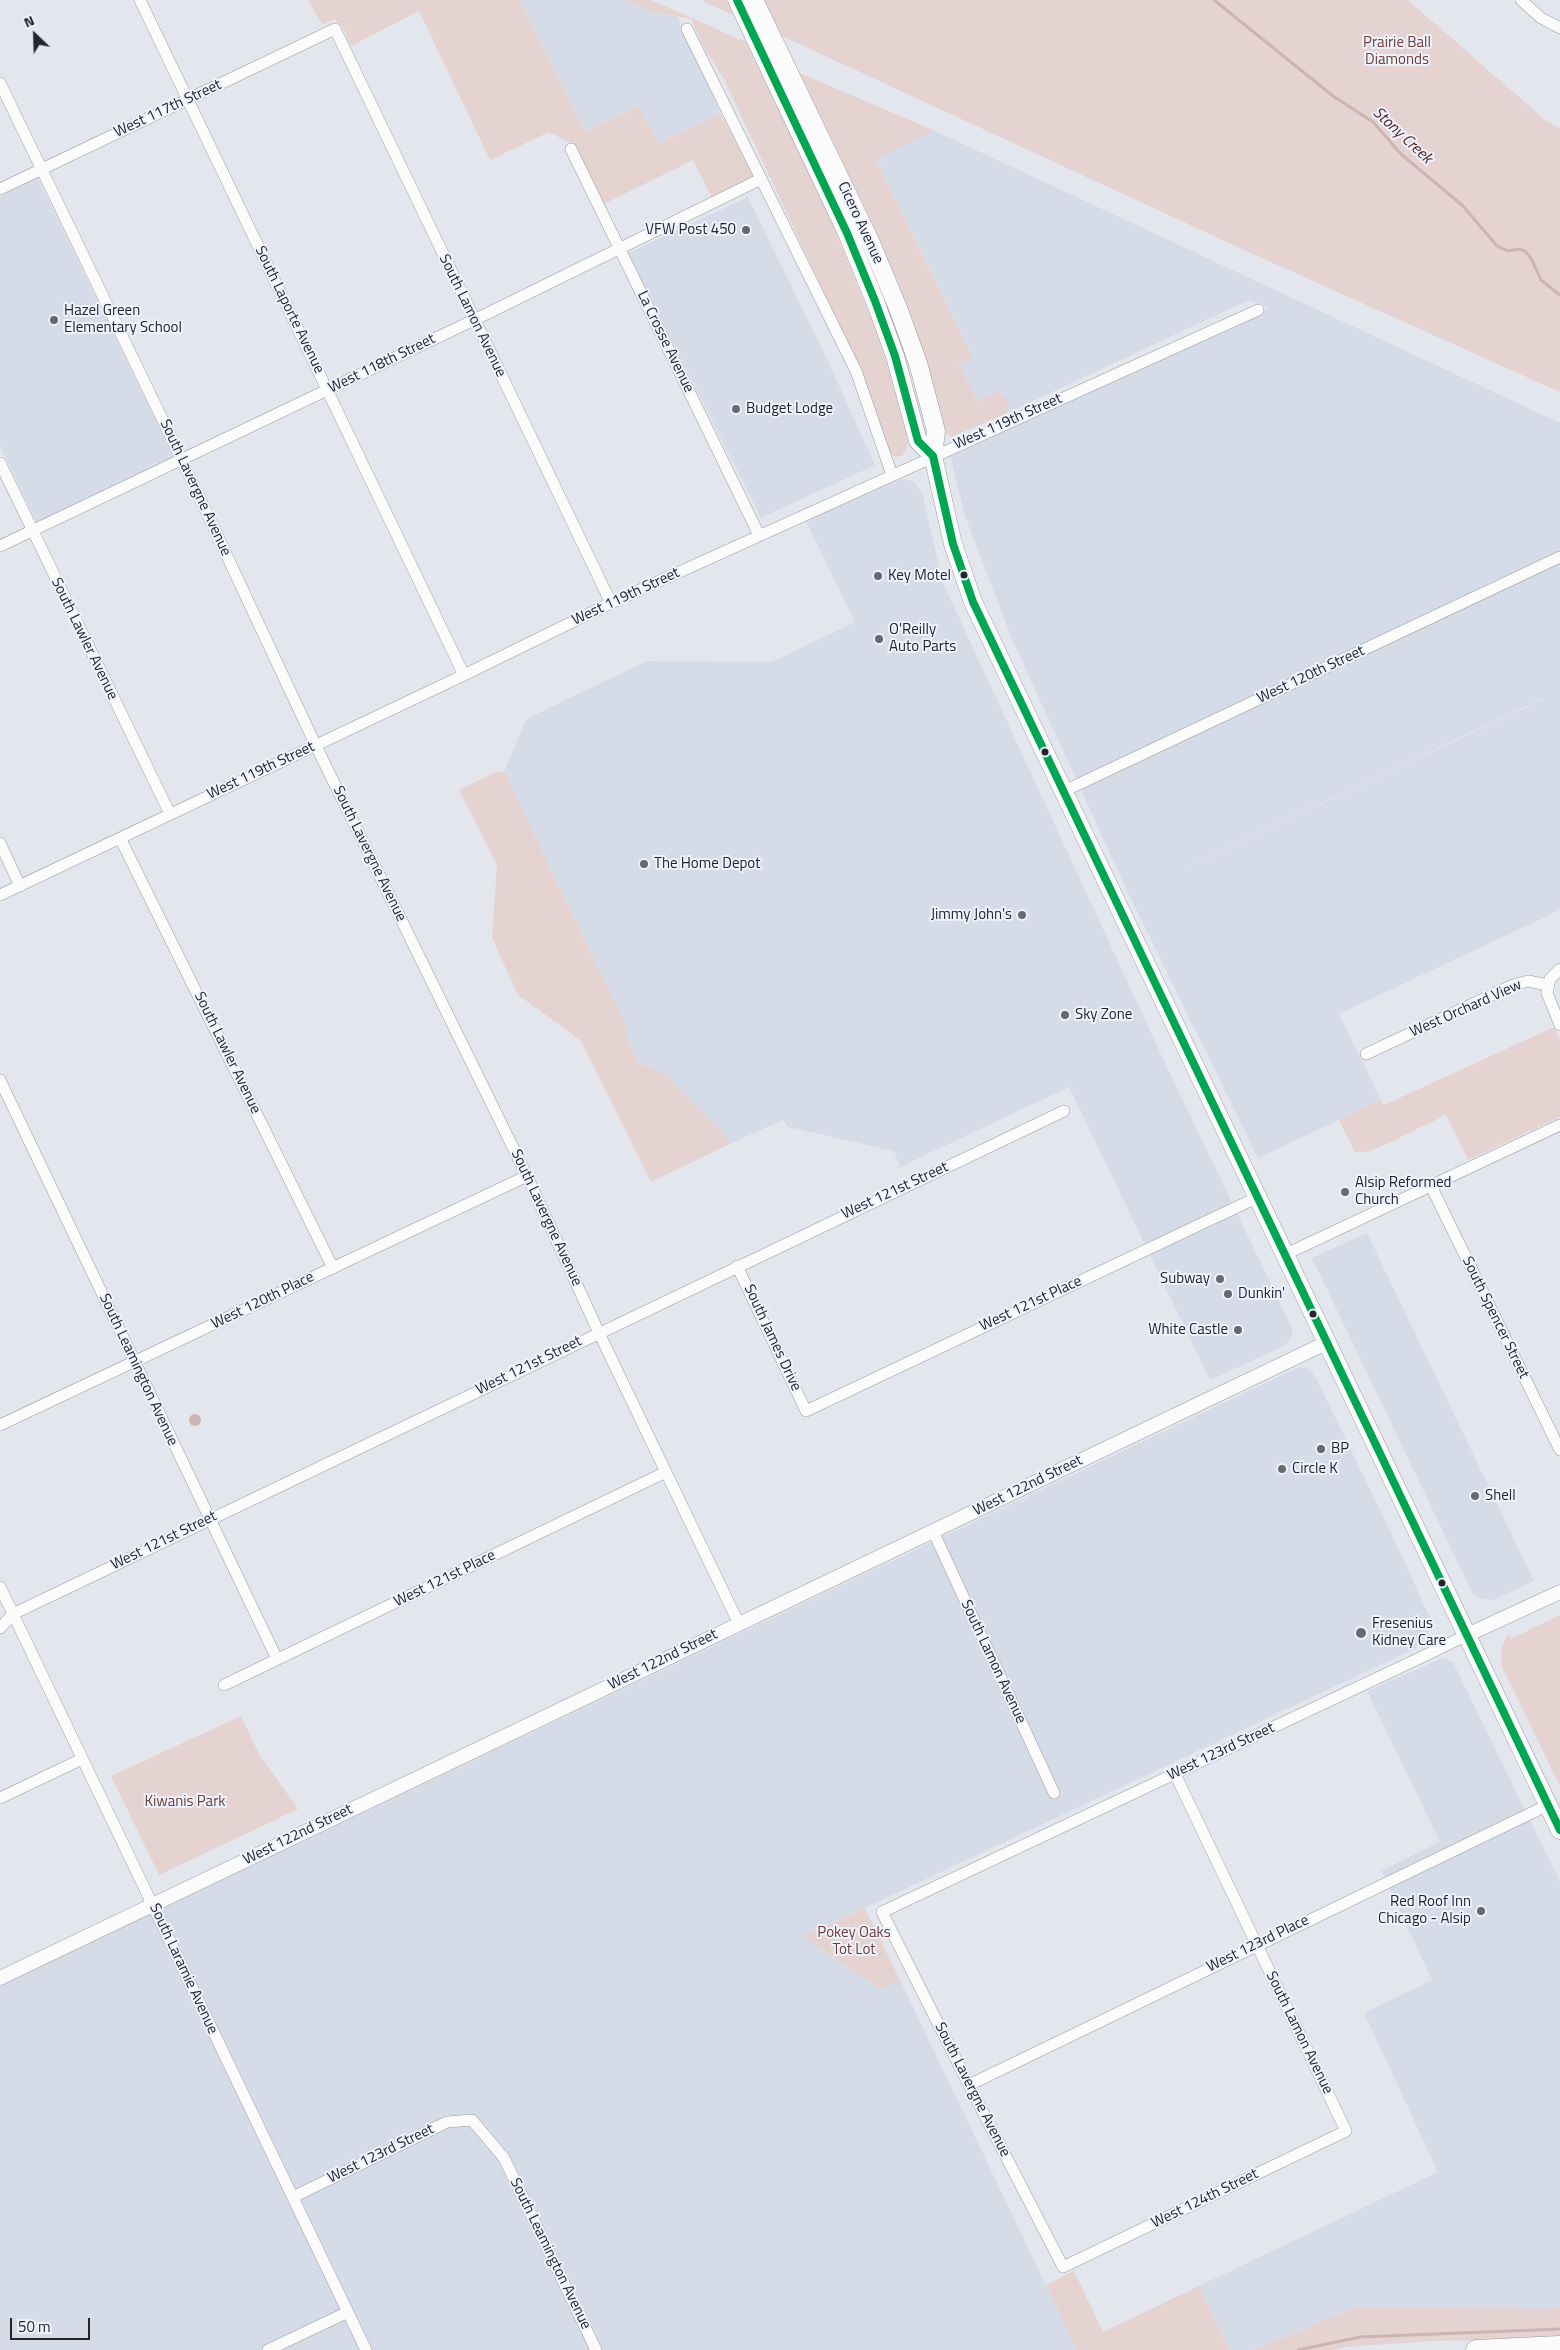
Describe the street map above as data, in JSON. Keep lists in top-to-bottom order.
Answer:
{
  "streets": {
    "main road": ["Cicero Avenue"],
    "street": [
      "West 117th Street",
      "South Laporte Avenue",
      "South Lamon Avenue",
      "La Crosse Avenue",
      "West 118th Street",
      "West 119th Street",
      "South Lavergne Avenue",
      "South Lawler Avenue",
      "West 120th Street",
      "West Orchard View",
      "West 121st Street",
      "West 120th Place",
      "West 121st Place",
      "South Spencer Street",
      "South James Drive",
      "South Leamington Avenue",
      "West 122nd Street",
      "West 123rd Street",
      "West 123rd Place",
      "South Laramie Avenue",
      "West 124th Street"
    ]
  },
  "crossings": [
    ["West 117th Street", "South Laporte Avenue"],
    ["West 117th Street", "South Lamon Avenue"],
    ["West 117th Street", "South Lavergne Avenue"],
    ["Cicero Avenue", "West 119th Street"],
    ["Cicero Avenue", "West 120th Street"],
    ["Cicero Avenue", "West 121st Place"],
    ["Cicero Avenue", "West 122nd Street"],
    ["Cicero Avenue", "West 123rd Street"],
    ["Cicero Avenue", "West 123rd Place"],
    ["South Laporte Avenue", "West 118th Street"],
    ["South Laporte Avenue", "West 119th Street"],
    ["South Lamon Avenue", "West 118th Street"],
    ["South Lamon Avenue", "West 119th Street"],
    ["South Lamon Avenue", "West 122nd Street"],
    ["South Lamon Avenue", "West 123rd Street"],
    ["South Lamon Avenue", "West 123rd Place"],
    ["South Lamon Avenue", "West 124th Street"],
    ["La Crosse Avenue", "West 118th Street"],
    ["La Crosse Avenue", "West 119th Street"],
    ["West 118th Street", "South Lavergne Avenue"],
    ["West 118th Street", "South Lawler Avenue"],
    ["West 119th Street", "South Lavergne Avenue"],
    ["West 119th Street", "South Lawler Avenue"],
    ["South Lavergne Avenue", "West 121st Street"],
    ["South Lavergne Avenue", "West 120th Place"],
    ["South Lavergne Avenue", "West 121st Place"],
    ["South Lavergne Avenue", "West 122nd Street"],
    ["South Lavergne Avenue", "West 123rd Street"],
    ["South Lavergne Avenue", "West 123rd Place"],
    ["South Lavergne Avenue", "West 124th Street"],
    ["South Lawler Avenue", "West 120th Place"],
    ["West 121st Street", "South James Drive"],
    ["West 121st Street", "South Leamington Avenue"],
    ["West 121st Street", "South Laramie Avenue"],
    ["West 120th Place", "South Leamington Avenue"],
    ["West 121st Place", "South James Drive"],
    ["West 121st Place", "South Leamington Avenue"],
    ["South Leamington Avenue", "West 123rd Street"],
    ["West 122nd Street", "South Laramie Avenue"],
    ["West 123rd Street", "South Laramie Avenue"]
  ],
  "water": ["Stony Creek"],
  "parks": ["Prairie Ball Diamonds", "Kiwanis Park", "Pokey Oaks Tot Lot"],
  "places": [
    "VFW Post 450",
    "Hazel Green Elementary School",
    "Budget Lodge",
    "Key Motel",
    "O'Reilly Auto Parts",
    "The Home Depot",
    "Jimmy John's",
    "Sky Zone",
    "Alsip Reformed Church",
    "Subway",
    "Dunkin'",
    "White Castle",
    "BP",
    "Circle K",
    "Shell",
    "Fresenius Kidney Care",
    "Red Roof Inn Chicago - Alsip"
  ],
  "scale_bar": "50 m",
  "north": "top left"
}
